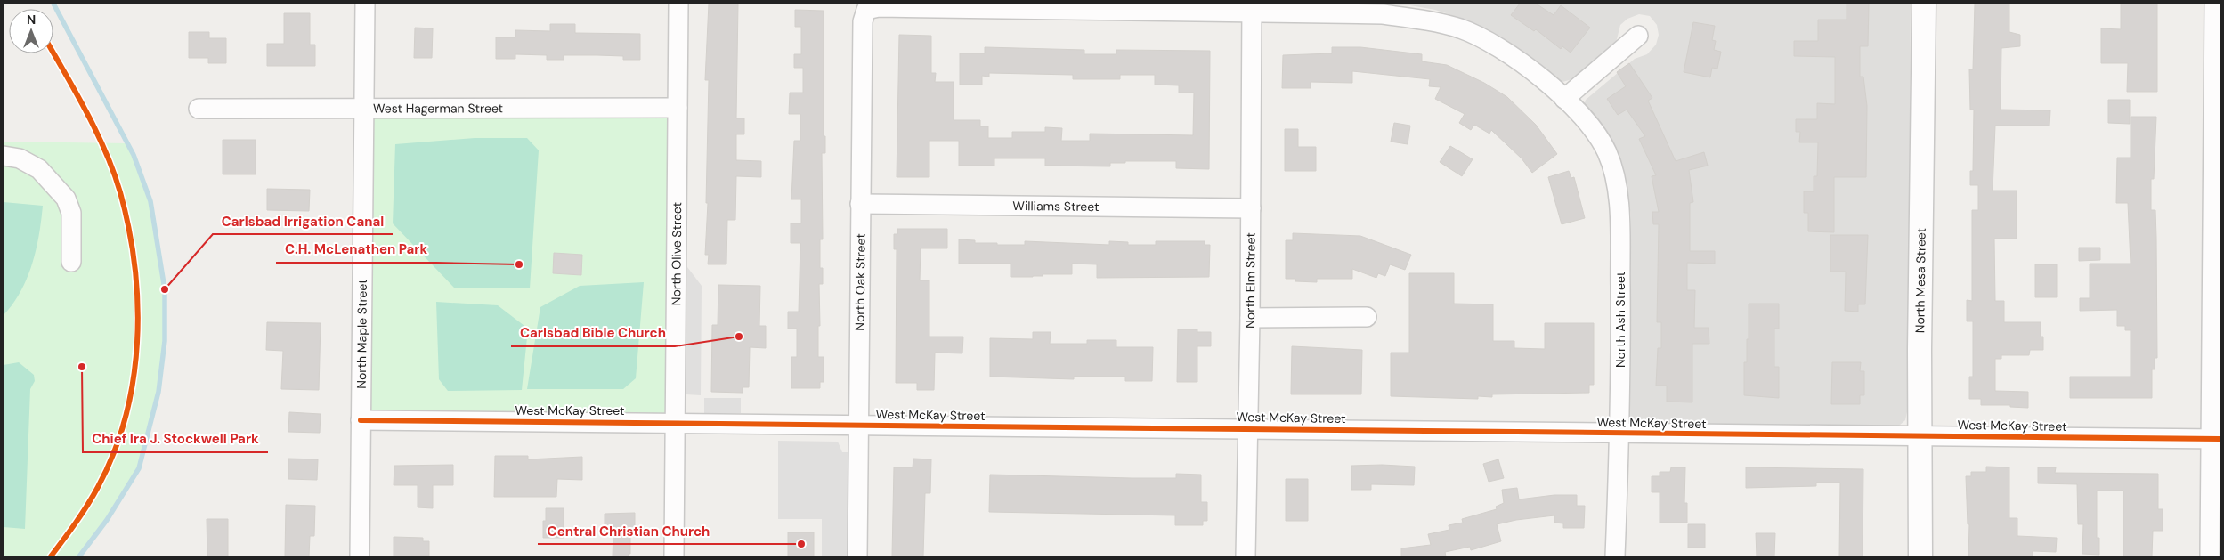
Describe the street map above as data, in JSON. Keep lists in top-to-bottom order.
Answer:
{
  "streets": {
    "street": [
      "West Hagerman Street",
      "Williams Street",
      "North Olive Street",
      "North Mesa Street",
      "North Elm Street",
      "North Oak Street",
      "North Ash Street",
      "North Maple Street",
      "West McKay Street"
    ]
  },
  "crossings": [
    ["West Hagerman Street", "North Olive Street"],
    ["West Hagerman Street", "North Maple Street"],
    ["Williams Street", "North Elm Street"],
    ["Williams Street", "North Oak Street"],
    ["North Olive Street", "West McKay Street"],
    ["North Mesa Street", "West McKay Street"],
    ["North Elm Street", "North Ash Street"],
    ["North Elm Street", "West McKay Street"],
    ["North Oak Street", "North Ash Street"],
    ["North Oak Street", "West McKay Street"],
    ["North Ash Street", "West McKay Street"],
    ["North Maple Street", "West McKay Street"]
  ],
  "places": [
    "C.H. McLenathen Park",
    "Carlsbad Irrigation Canal",
    "Carlsbad Bible Church",
    "Chief Ira J. Stockwell Park",
    "Central Christian Church"
  ],
  "north": "top"
}
